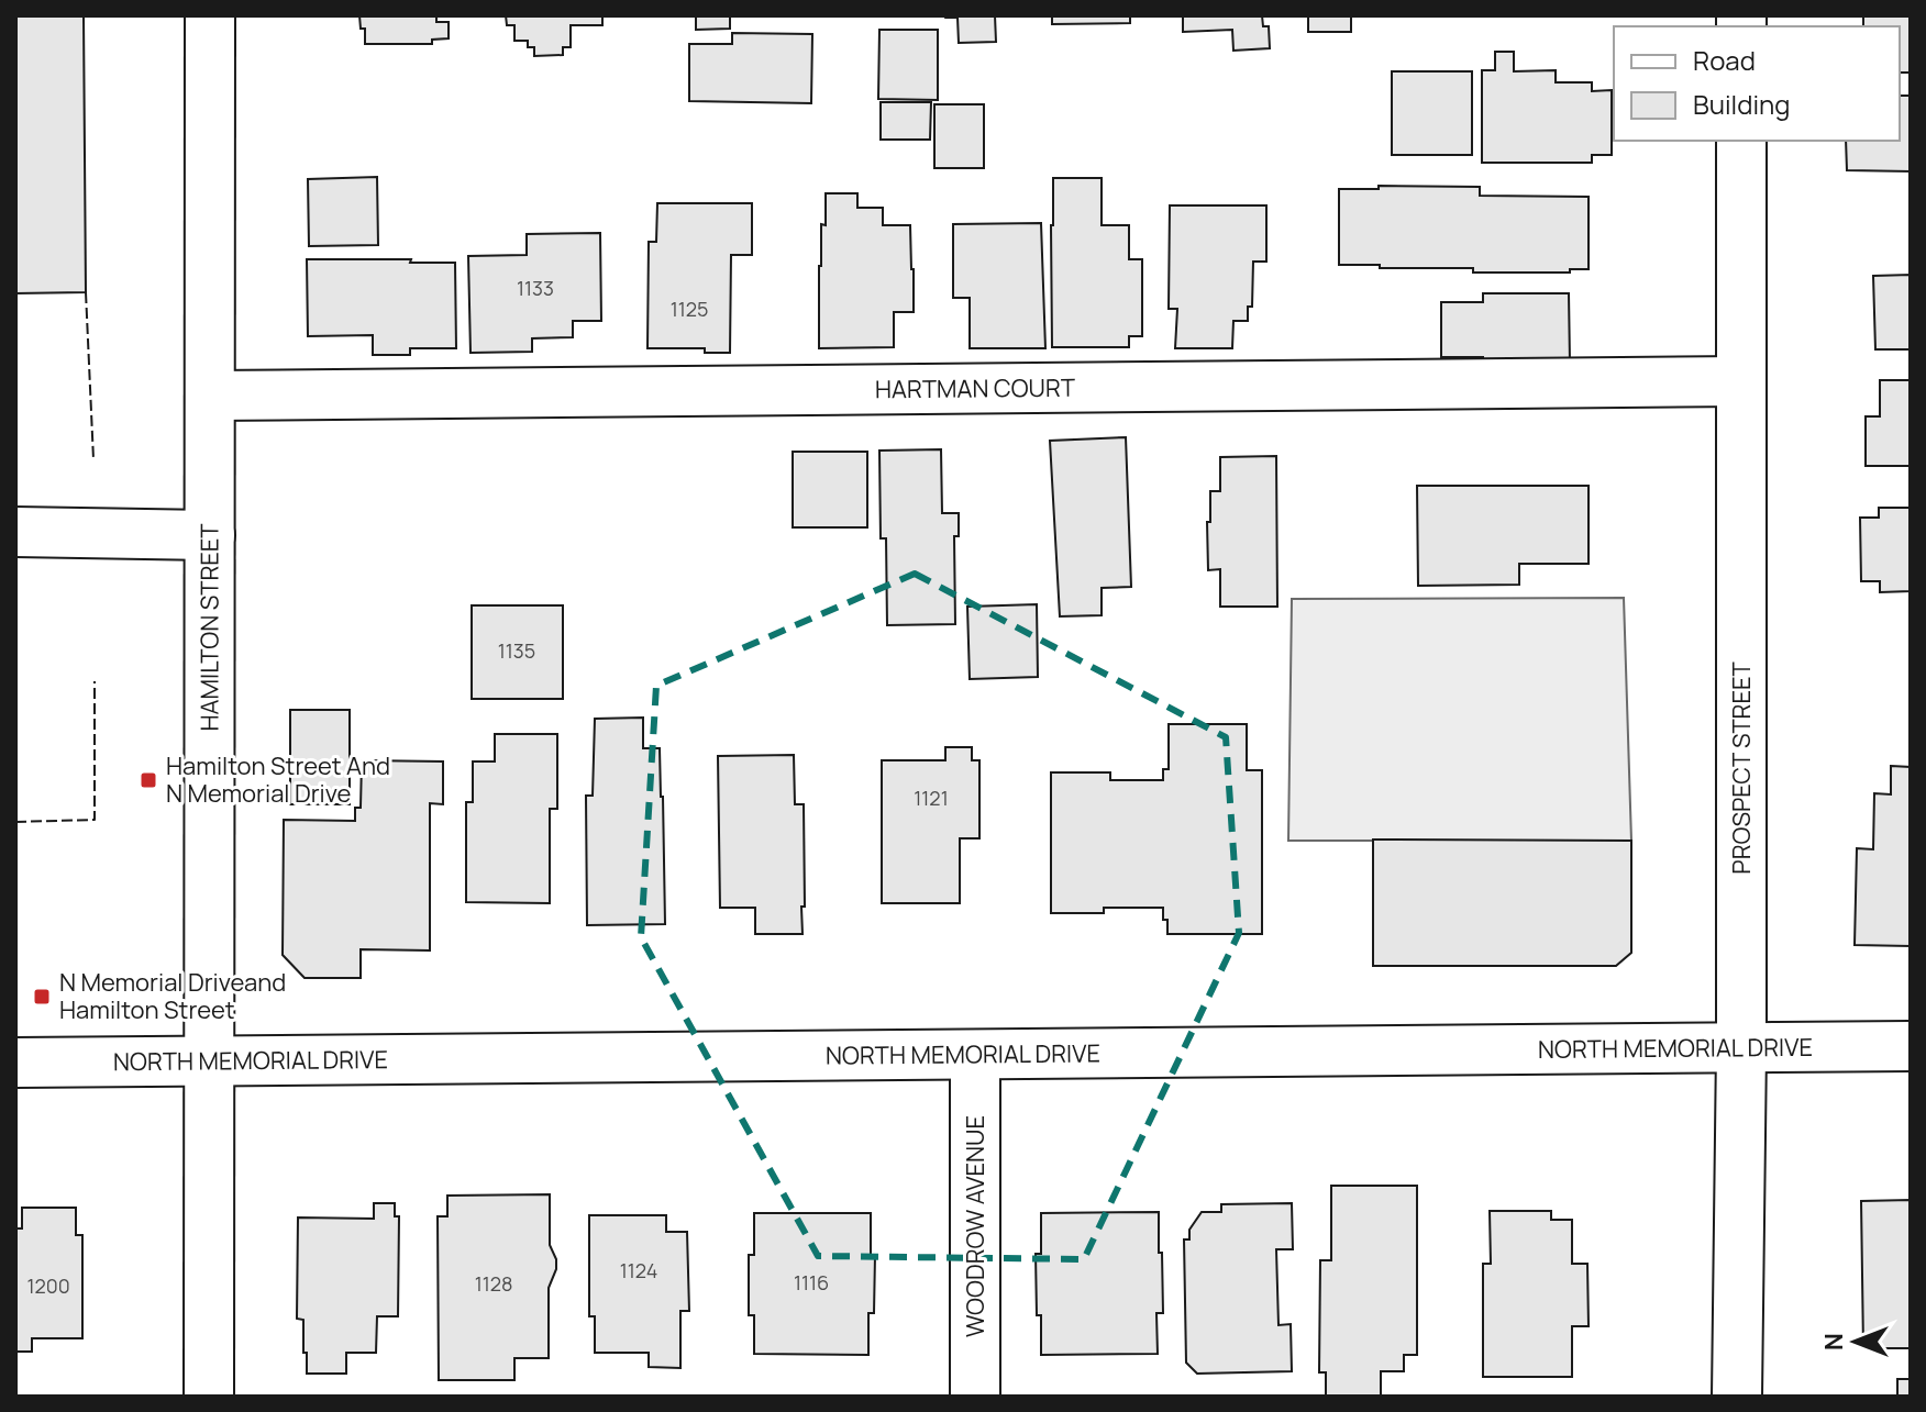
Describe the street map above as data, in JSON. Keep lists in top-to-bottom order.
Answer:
{
  "streets": {
    "street": [
      "HARTMAN COURT",
      "HAMILTON STREET",
      "PROSPECT STREET",
      "NORTH MEMORIAL DRIVE",
      "WOODROW AVENUE"
    ]
  },
  "crossings": [
    ["HARTMAN COURT", "HAMILTON STREET"],
    ["HARTMAN COURT", "PROSPECT STREET"],
    ["HAMILTON STREET", "NORTH MEMORIAL DRIVE"],
    ["PROSPECT STREET", "NORTH MEMORIAL DRIVE"],
    ["NORTH MEMORIAL DRIVE", "WOODROW AVENUE"]
  ],
  "places": {
    "transit": ["Hamilton Street And N Memorial Drive", "N Memorial Driveand Hamilton Street"]
  },
  "house_numbers": [
    "1133",
    "1125",
    "1135",
    "1121",
    "1124",
    "1116",
    "1128",
    "1200"
  ],
  "legend": ["Road", "Building"],
  "north": "left"
}
